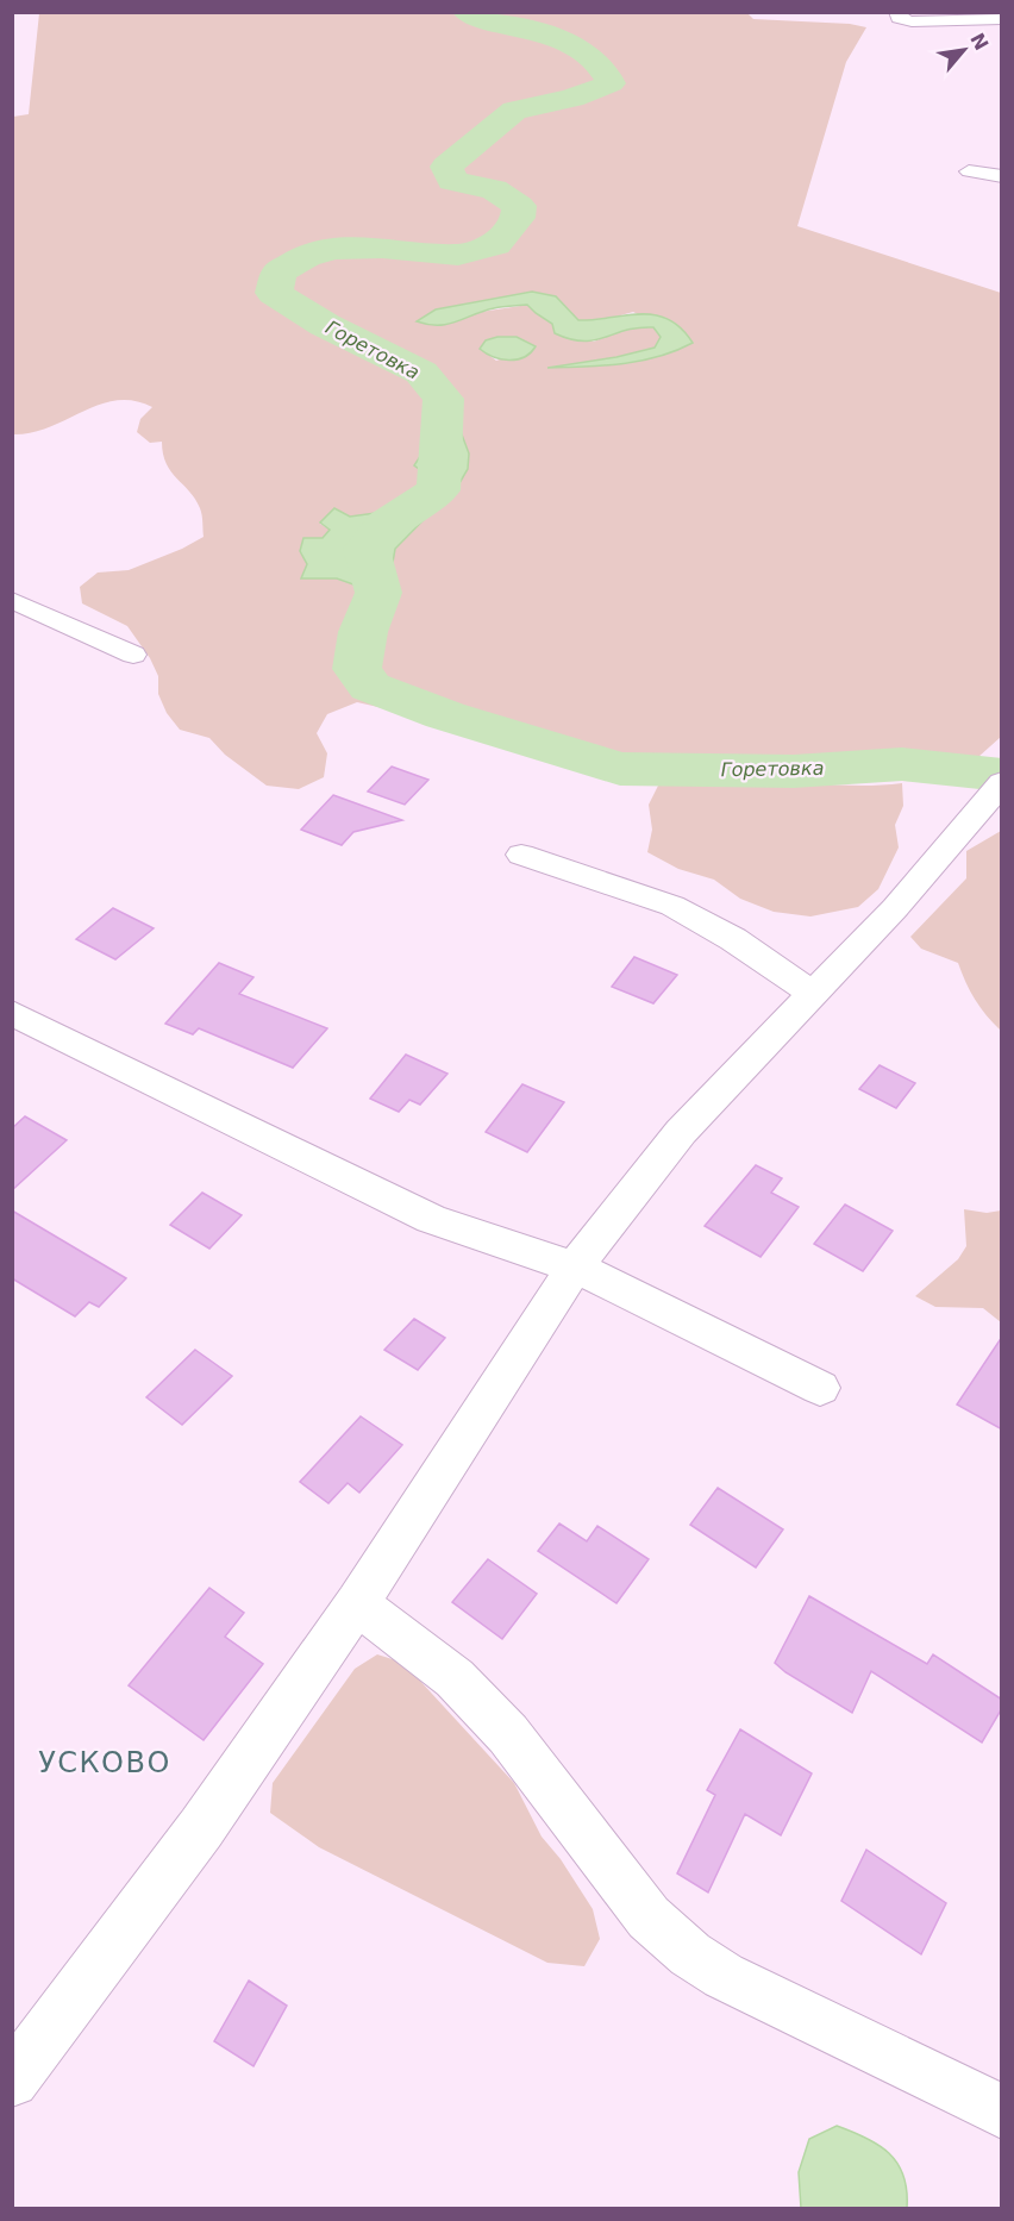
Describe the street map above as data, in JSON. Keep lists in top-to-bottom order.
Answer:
{
  "districts": ["УСКОВО"],
  "water": ["Горетовка"],
  "north": "top right"
}
